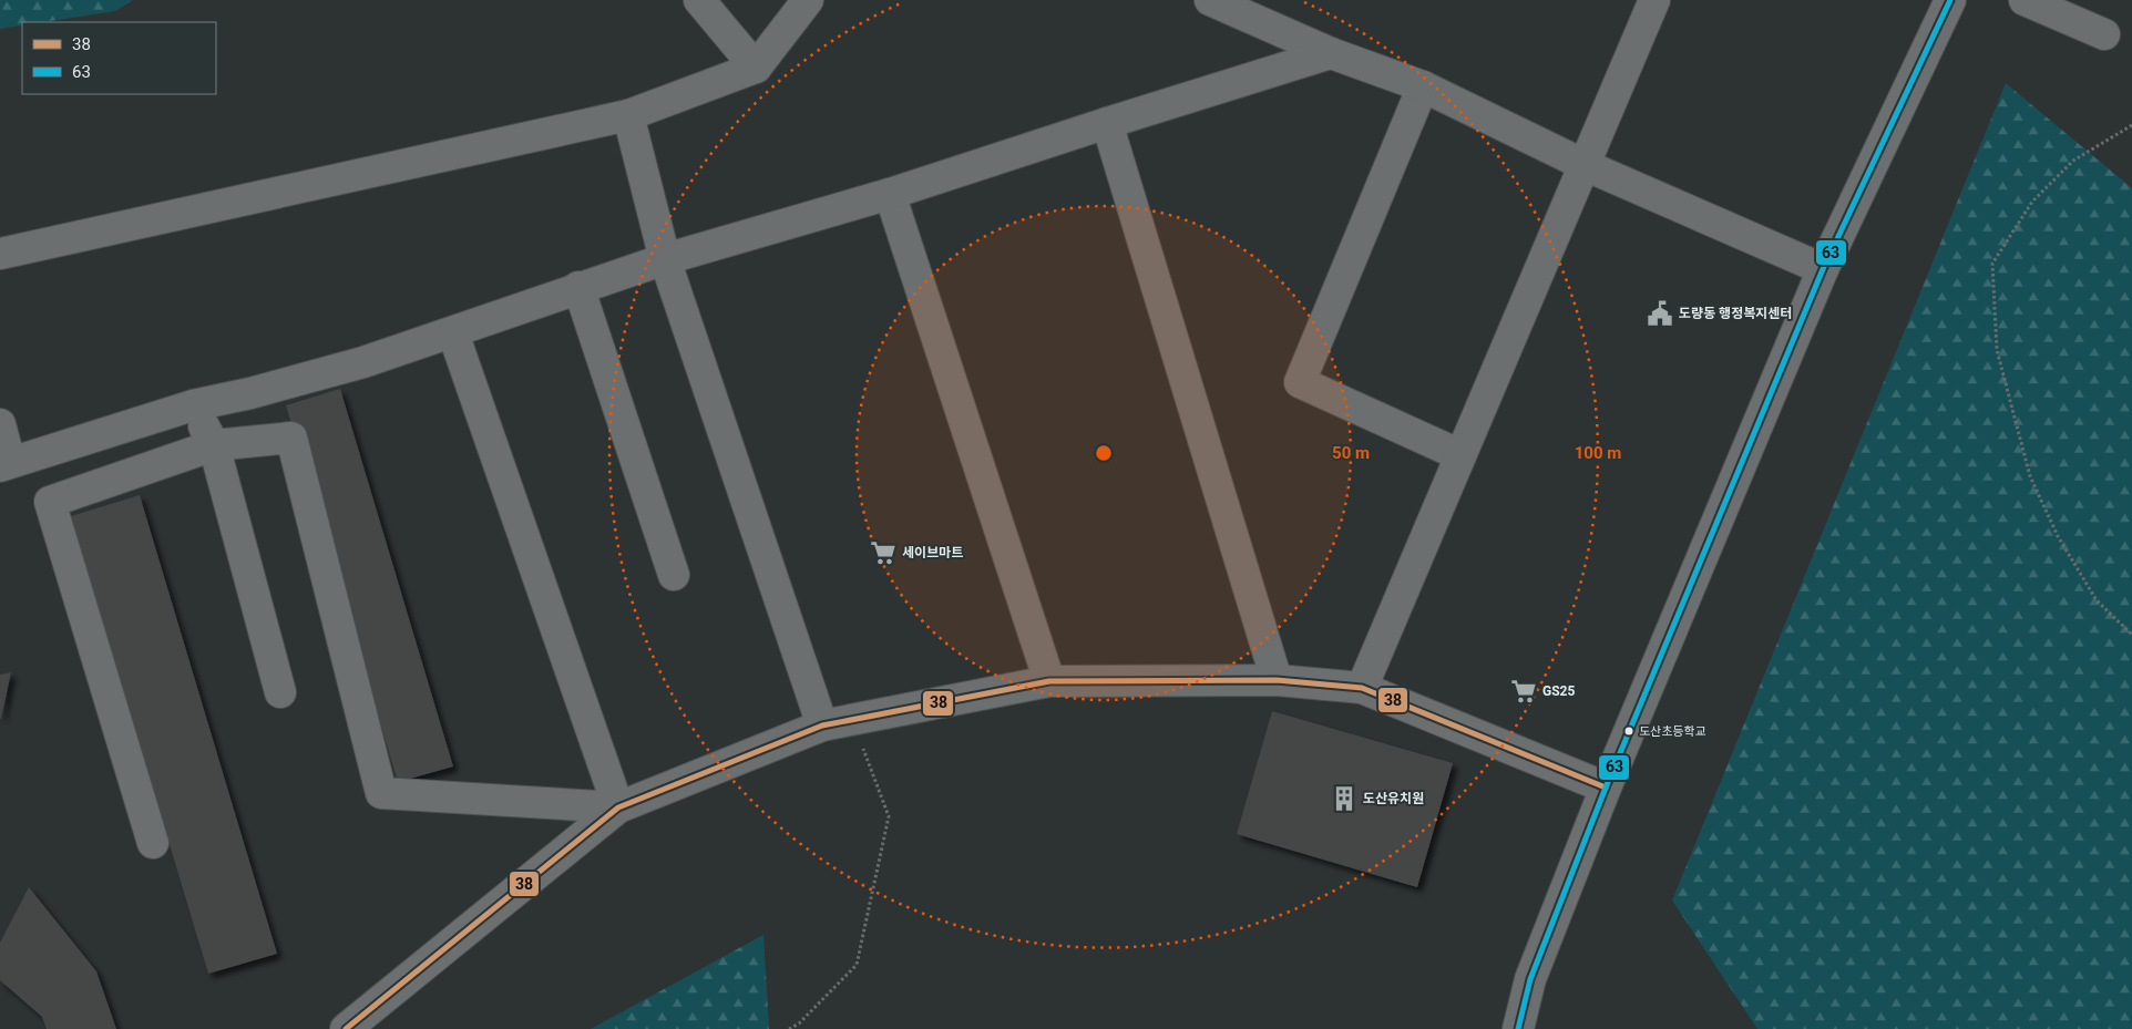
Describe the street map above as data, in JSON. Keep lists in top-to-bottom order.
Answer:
{
  "places": {
    "public building": ["도량동 행정복지센터"],
    "supermarket": ["세이브마트", "GS25"],
    "other": ["도산초등학교"],
    "building": ["도산유치원"]
  },
  "lines": ["transit line 63", "transit line 38"],
  "legend": ["38", "63"],
  "rings": ["50 m", "100 m"]
}
